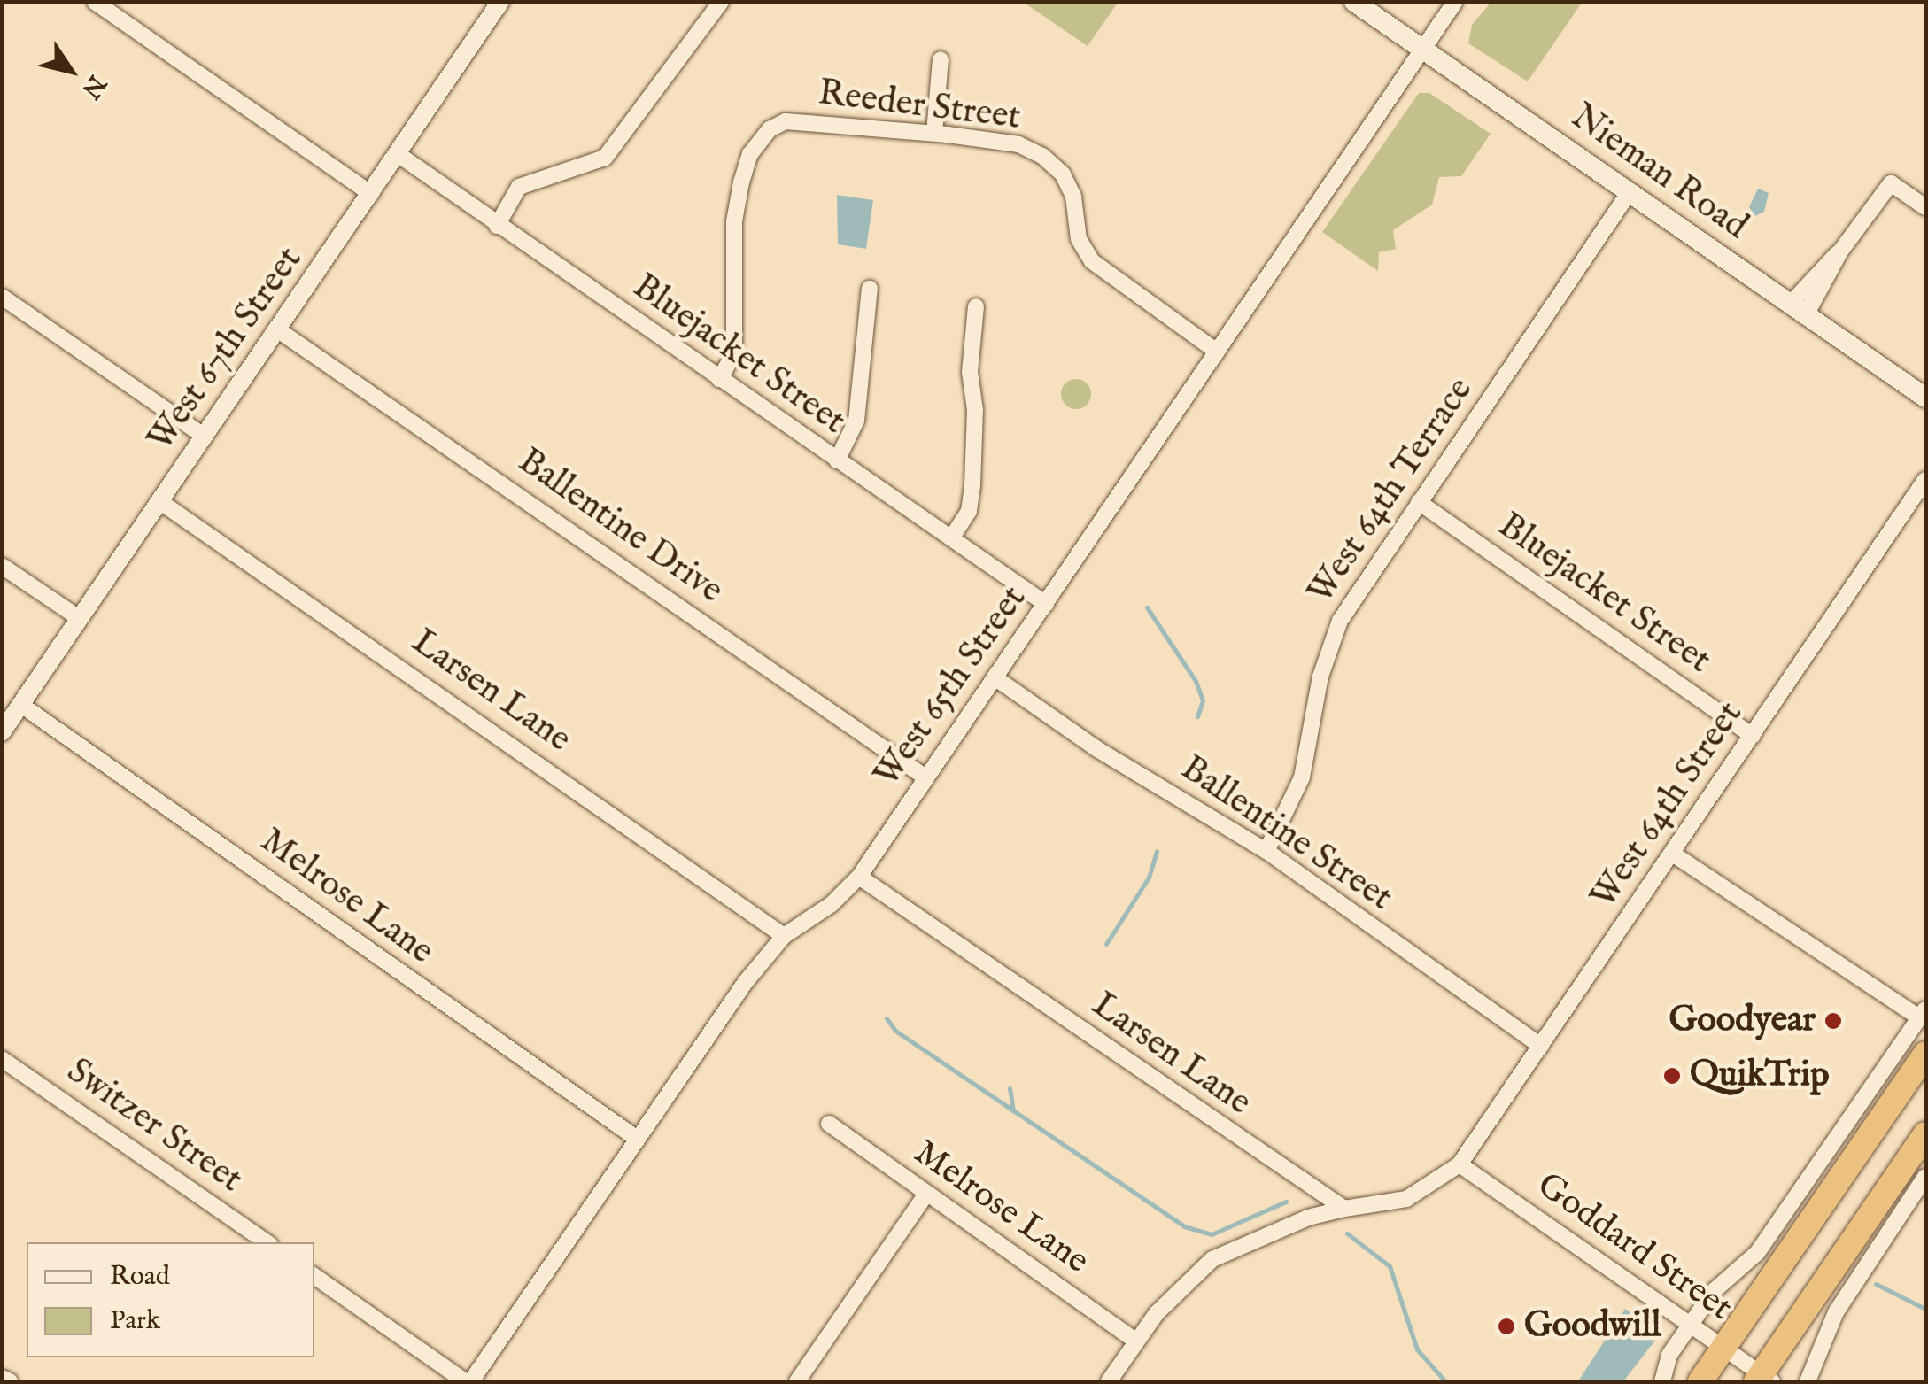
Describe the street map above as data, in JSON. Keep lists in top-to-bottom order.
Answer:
{
  "streets": {
    "main road": ["Nieman Road"],
    "street": [
      "Reeder Street",
      "West 67th Street",
      "Bluejacket Street",
      "West 64th Terrace",
      "Ballentine Drive",
      "West 65th Street",
      "Larsen Lane",
      "West 64th Street",
      "Ballentine Street",
      "Melrose Lane",
      "Switzer Street",
      "Goddard Street"
    ]
  },
  "crossings": [
    ["Reeder Street", "Bluejacket Street"],
    ["Reeder Street", "West 65th Street"],
    ["Nieman Road", "West 64th Terrace"],
    ["Nieman Road", "West 65th Street"],
    ["West 67th Street", "Bluejacket Street"],
    ["West 67th Street", "Ballentine Drive"],
    ["West 67th Street", "Larsen Lane"],
    ["West 67th Street", "Melrose Lane"],
    ["Bluejacket Street", "West 64th Terrace"],
    ["Bluejacket Street", "West 65th Street"],
    ["Bluejacket Street", "West 64th Street"],
    ["West 64th Terrace", "Ballentine Street"],
    ["Ballentine Drive", "West 65th Street"],
    ["West 65th Street", "Larsen Lane"],
    ["West 65th Street", "Ballentine Street"],
    ["West 65th Street", "Melrose Lane"],
    ["West 64th Street", "Ballentine Street"],
    ["West 64th Street", "Goddard Street"]
  ],
  "places": ["Goodyear", "QuikTrip", "Goodwill"],
  "legend": ["Road", "Park"],
  "north": "bottom right"
}
